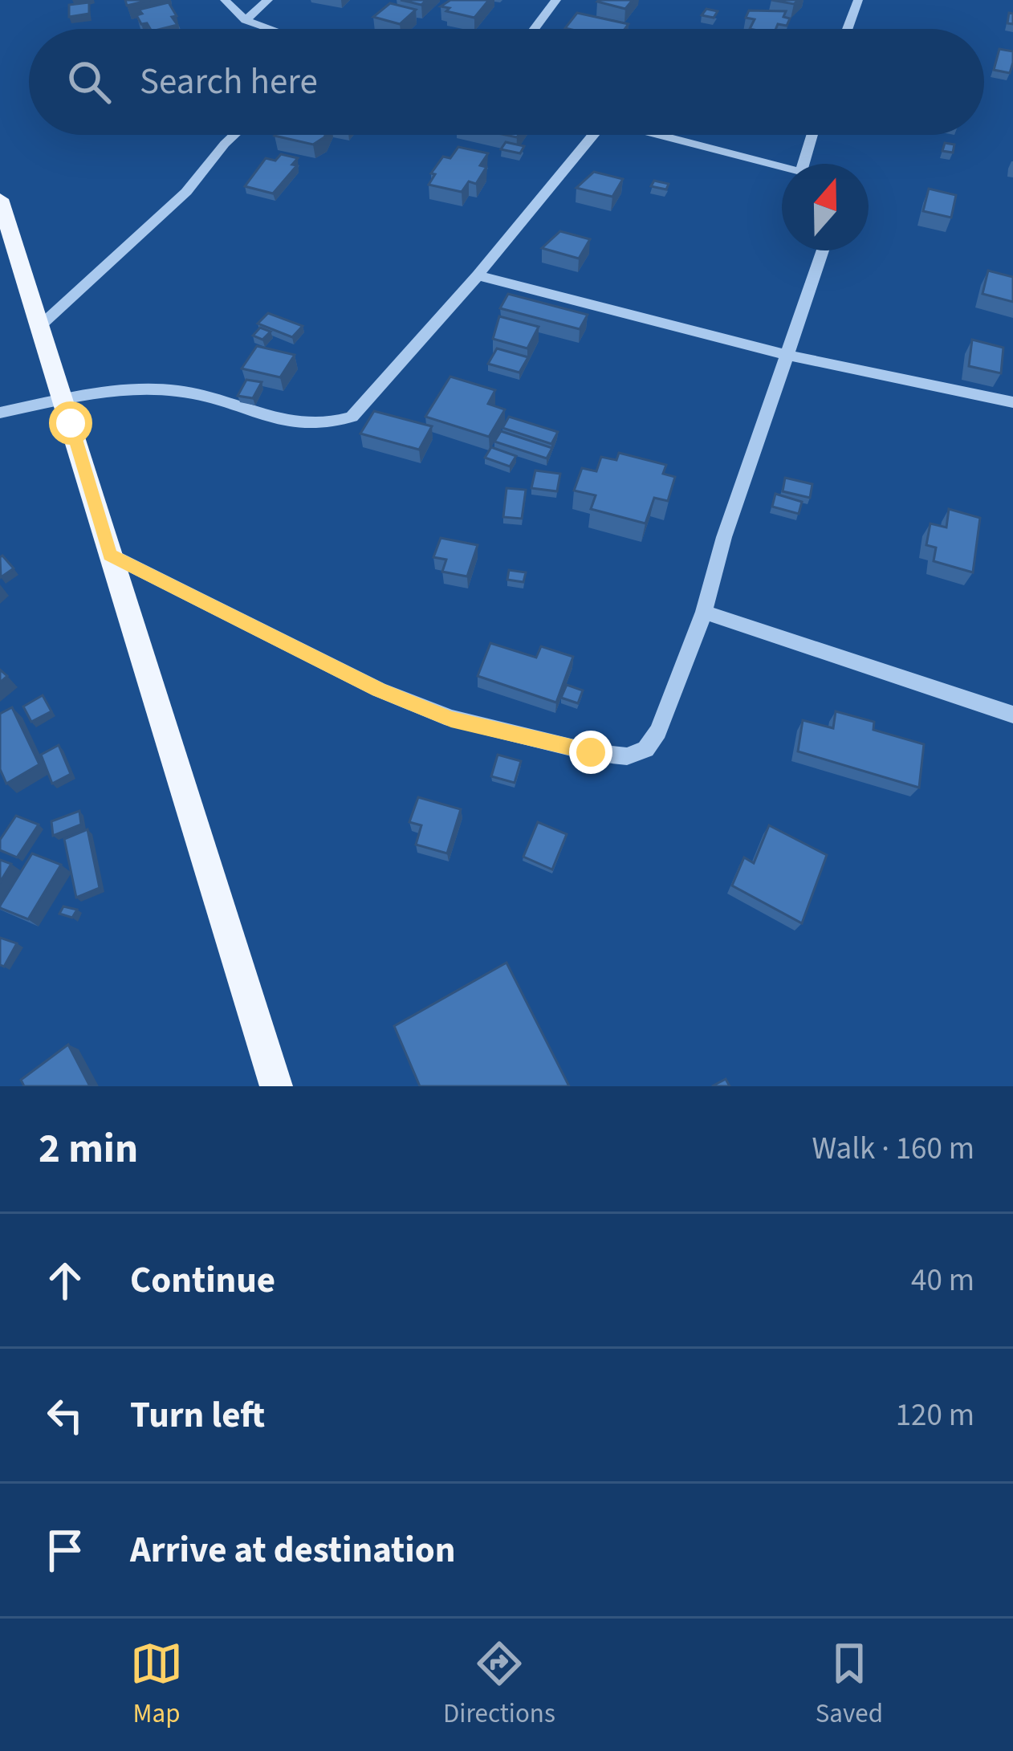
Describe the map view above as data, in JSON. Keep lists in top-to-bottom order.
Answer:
{
  "north": "top",
  "page": {
    "search": "Search here",
    "heading": ["2 min", "Walk · 160 m"],
    "list": [
      ["Continue", "40 m"],
      ["Turn left", "120 m"],
      "Arrive at destination"
    ],
    "nav": ["Map", "Directions", "Saved"]
  }
}
